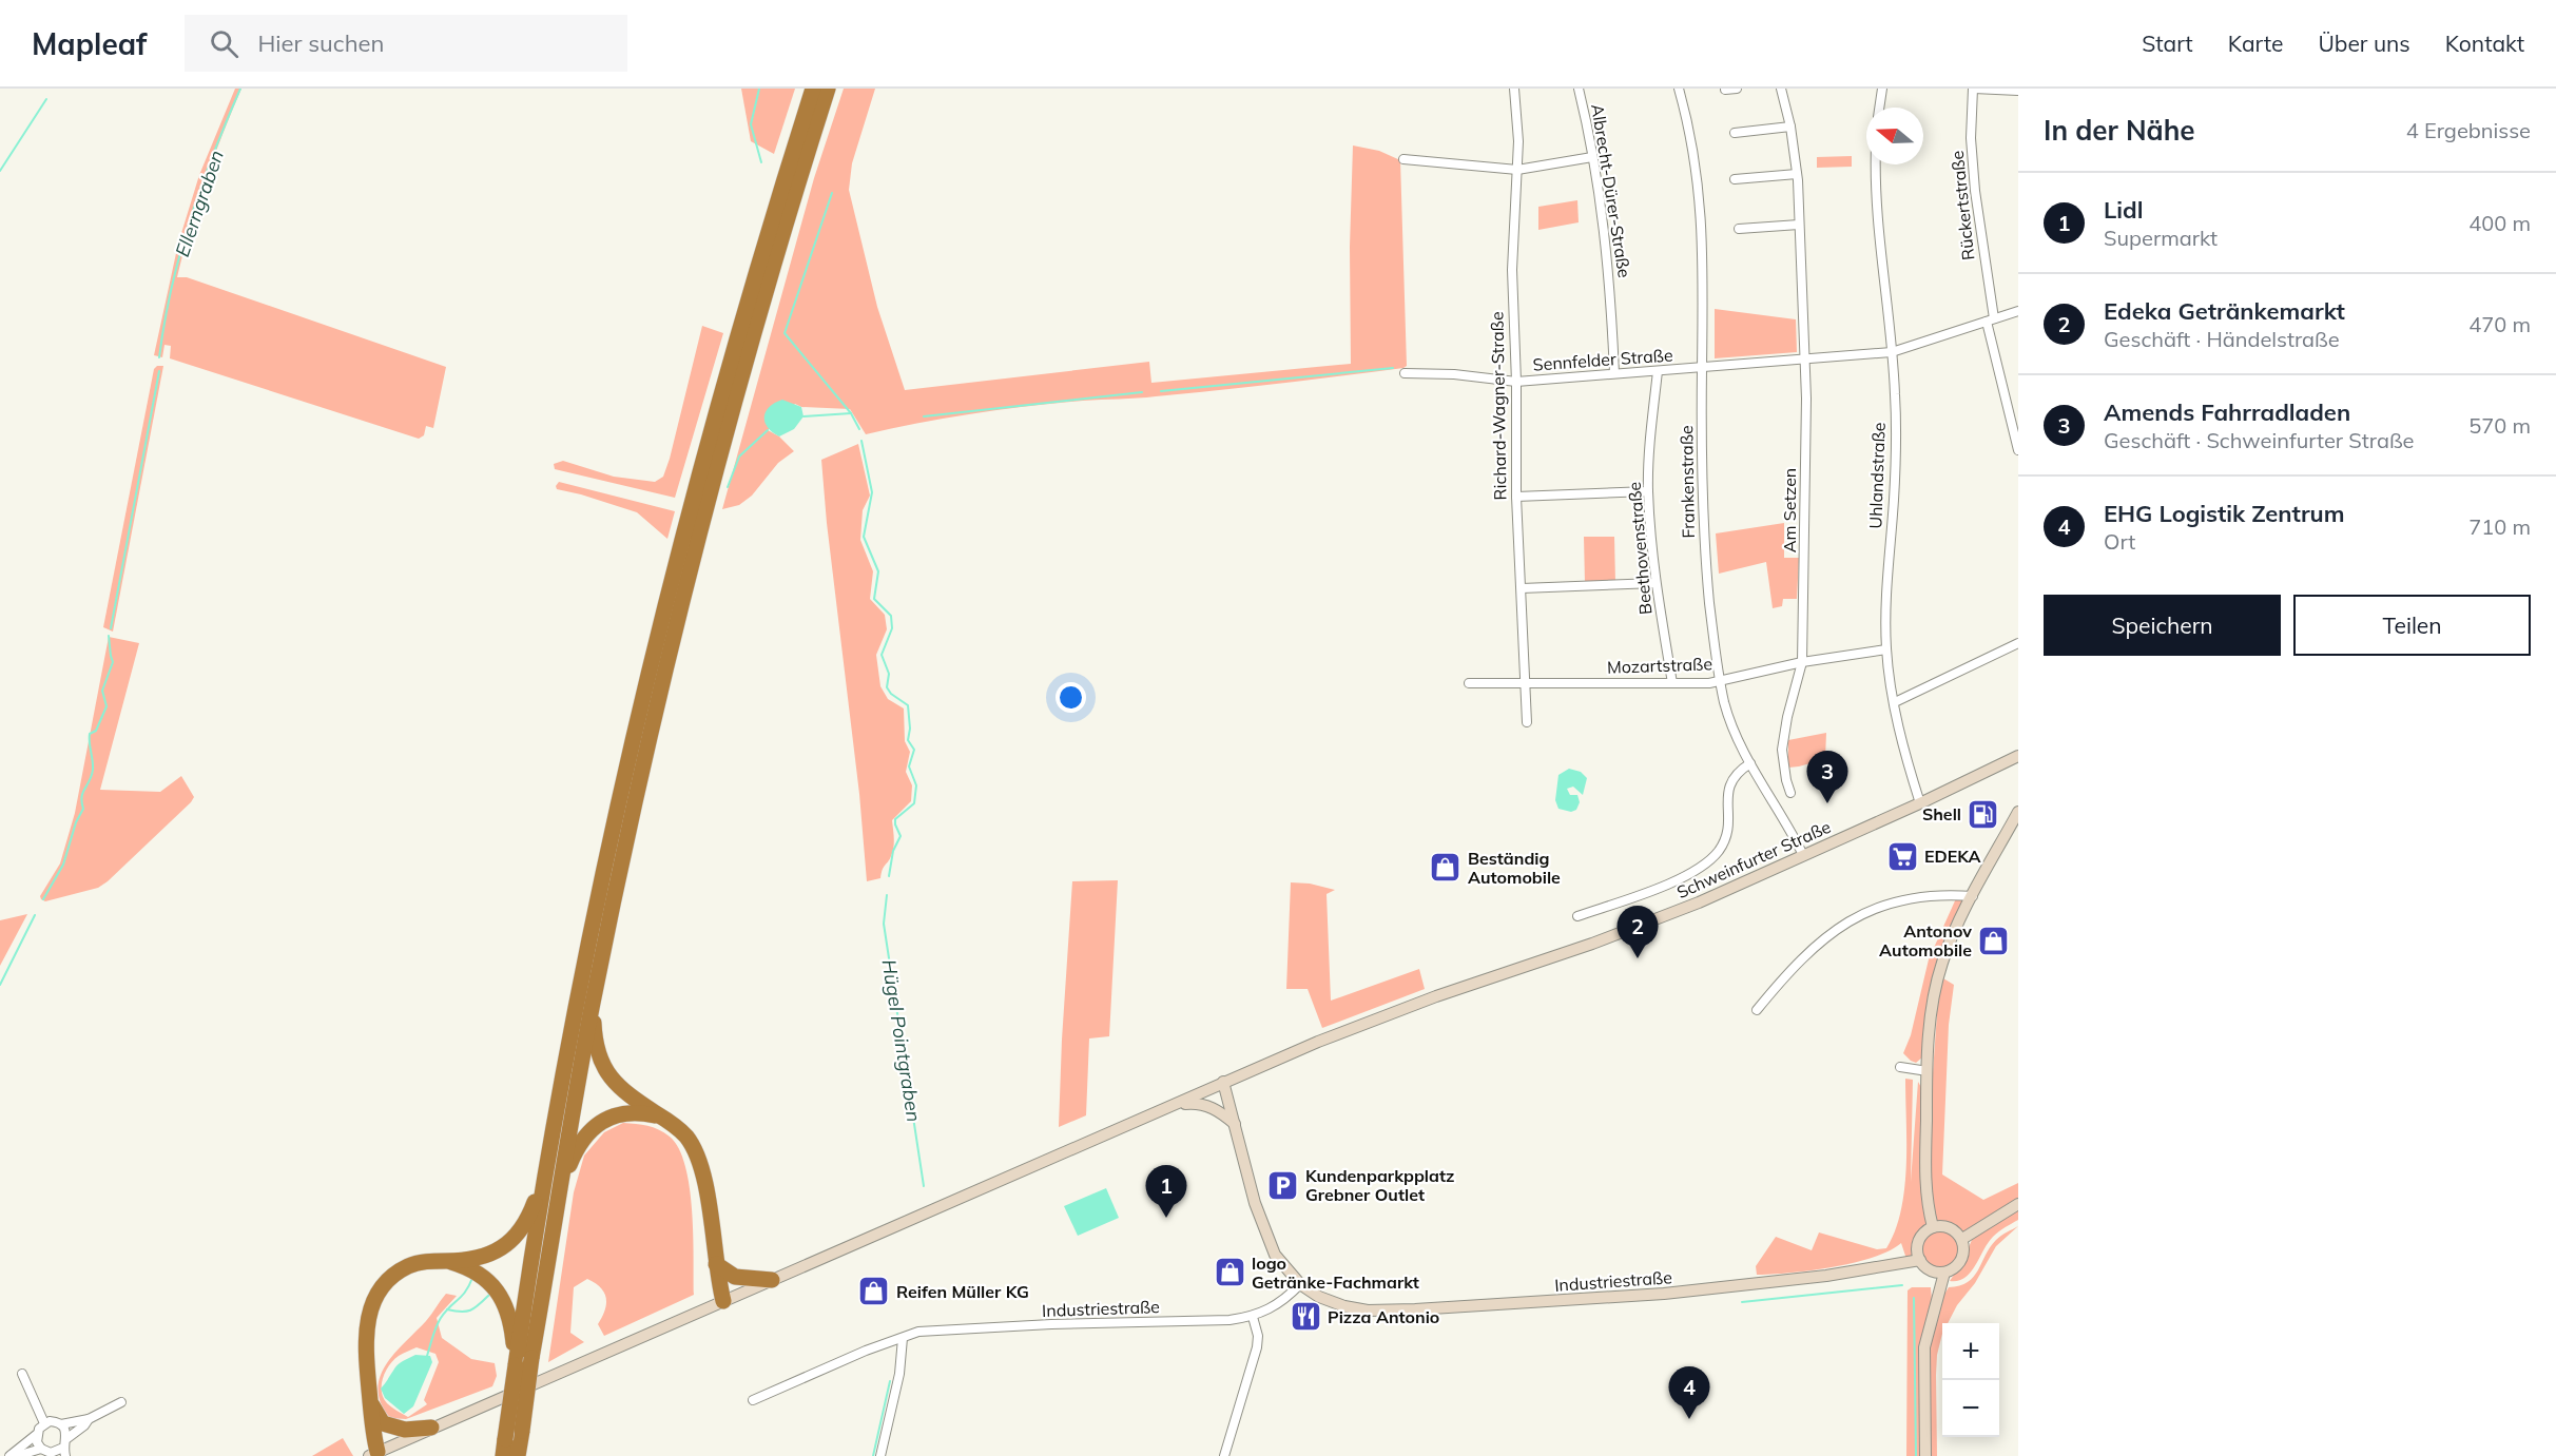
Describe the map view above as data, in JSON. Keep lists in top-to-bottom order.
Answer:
{
  "streets": {
    "main road": ["Schweinfurter Straße", "Industriestraße"],
    "street": [
      "Albrecht-Dürer-Straße",
      "Rückertstraße",
      "Sennfelder Straße",
      "Richard-Wagner-Straße",
      "Uhlandstraße",
      "Frankenstraße",
      "Am Setzen",
      "Beethovenstraße",
      "Mozartstraße"
    ]
  },
  "crossings": [
    ["Albrecht-Dürer-Straße", "Sennfelder Straße"],
    ["Rückertstraße", "Sennfelder Straße"],
    ["Sennfelder Straße", "Richard-Wagner-Straße"],
    ["Sennfelder Straße", "Uhlandstraße"],
    ["Sennfelder Straße", "Frankenstraße"],
    ["Sennfelder Straße", "Am Setzen"],
    ["Sennfelder Straße", "Beethovenstraße"],
    ["Richard-Wagner-Straße", "Mozartstraße"],
    ["Uhlandstraße", "Mozartstraße"],
    ["Uhlandstraße", "Schweinfurter Straße"],
    ["Frankenstraße", "Mozartstraße"],
    ["Frankenstraße", "Schweinfurter Straße"],
    ["Am Setzen", "Mozartstraße"],
    ["Beethovenstraße", "Mozartstraße"],
    ["Schweinfurter Straße", "Industriestraße"]
  ],
  "water": ["Ellerngraben", "Hügel Pointgraben"],
  "places": {
    "fuel station": ["Shell"],
    "supermarket": ["EDEKA"],
    "shop": [
      "Beständig Automobile",
      "Antonov Automobile",
      "logo Getränke-Fachmarkt",
      "Reifen Müller KG"
    ],
    "parking": ["Kundenparkpplatz Grebner Outlet"],
    "restaurant": ["Pizza Antonio"]
  },
  "north": "left",
  "page": {
    "header": "Mapleaf",
    "search": "Hier suchen",
    "nav": [
      "Start",
      "Karte",
      "Über uns",
      "Kontakt"
    ],
    "heading": ["In der Nähe", "4 Ergebnisse"],
    "list": [
      {
        "mark": "1",
        "name": "Lidl",
        "note": "Supermarkt",
        "value": "400 m"
      },
      {
        "mark": "2",
        "name": "Edeka Getränkemarkt",
        "note": "Geschäft · Händelstraße",
        "value": "470 m"
      },
      {
        "mark": "3",
        "name": "Amends Fahrradladen",
        "note": "Geschäft · Schweinfurter Straße",
        "value": "570 m"
      },
      {
        "mark": "4",
        "name": "EHG Logistik Zentrum",
        "note": "Ort",
        "value": "710 m"
      }
    ],
    "buttons": ["Speichern", "Teilen"],
    "pins": [
      "3",
      "2",
      "1",
      "4"
    ],
    "map_buttons": ["+", "−"]
  }
}
